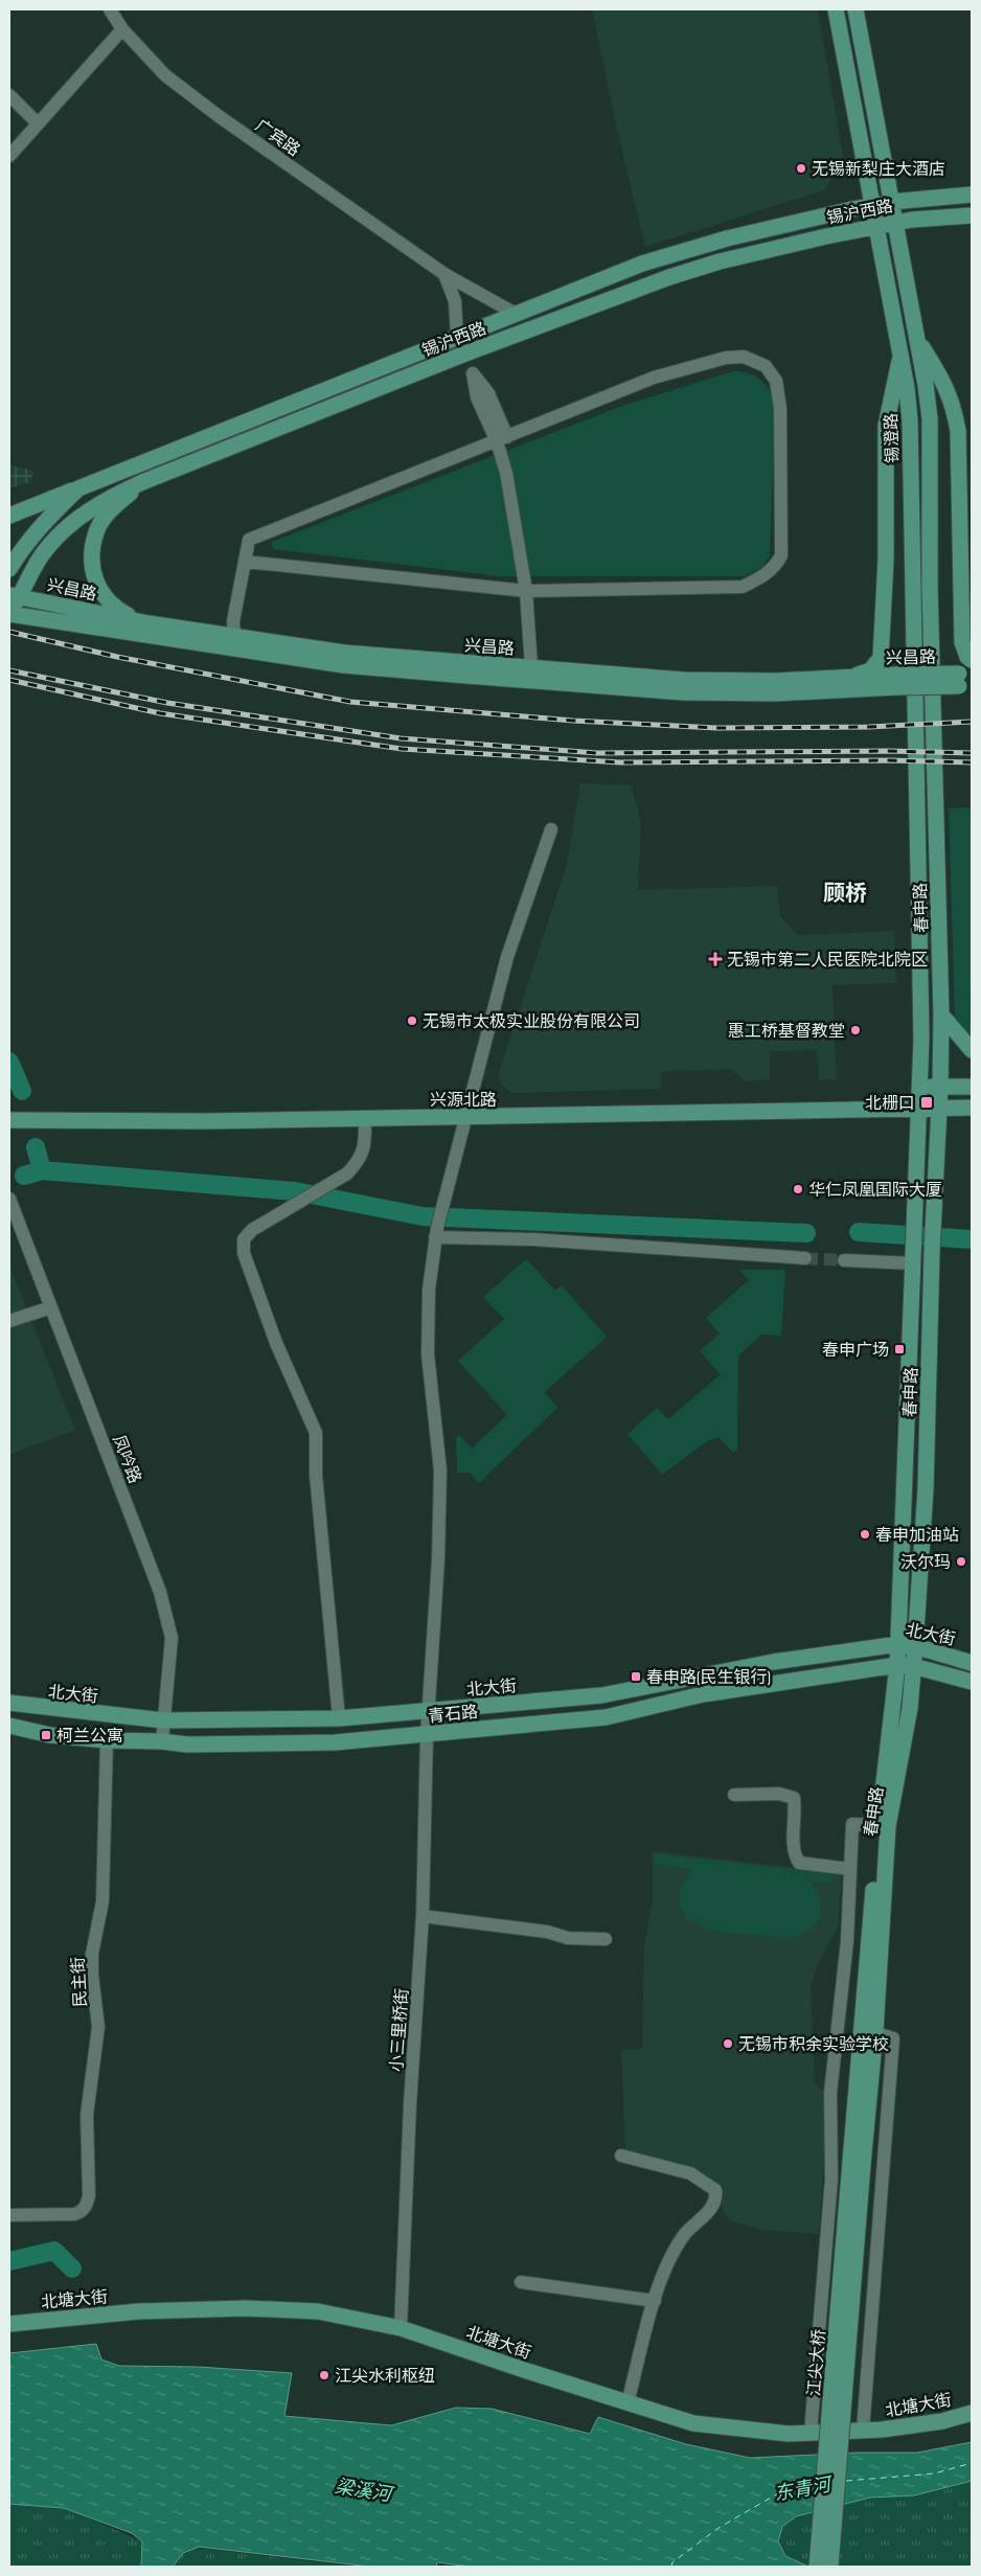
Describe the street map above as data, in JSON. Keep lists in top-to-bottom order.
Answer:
{
  "streets": {
    "main road": [
      "锡沪西路",
      "锡澄路",
      "兴昌路",
      "春申路",
      "兴源北路",
      "北大街",
      "青石路",
      "北塘大街",
      "江尖大桥"
    ],
    "street": [
      "广宾路",
      "凤吟路",
      "民主街",
      "小三里桥街"
    ]
  },
  "crossings": [
    ["广宾路", "锡沪西路"],
    ["锡沪西路", "锡澄路"],
    ["锡沪西路", "兴昌路"],
    ["锡澄路", "春申路"],
    ["春申路", "兴源北路"],
    ["春申路", "北大街"],
    ["春申路", "青石路"],
    ["春申路", "江尖大桥"],
    ["兴源北路", "小三里桥街"],
    ["凤吟路", "北大街"],
    ["凤吟路", "青石路"],
    ["北大街", "青石路"],
    ["北大街", "小三里桥街"],
    ["青石路", "民主街"],
    ["青石路", "小三里桥街"],
    ["小三里桥街", "北塘大街"]
  ],
  "districts": ["顾桥"],
  "water": ["东青河", "梁溪河"],
  "places": {
    "other": [
      "无锡新梨庄大酒店",
      "无锡市太极实业股份有限公司",
      "惠工桥基督教堂",
      "华仁凤凰国际大厦",
      "春申加油站",
      "沃尔玛",
      "无锡市积余实验学校",
      "江尖水利枢纽"
    ],
    "health": ["无锡市第二人民医院北院区"],
    "transit": [
      "北栅口",
      "春申广场",
      "春申路(民生银行)",
      "柯兰公寓"
    ]
  }
}
